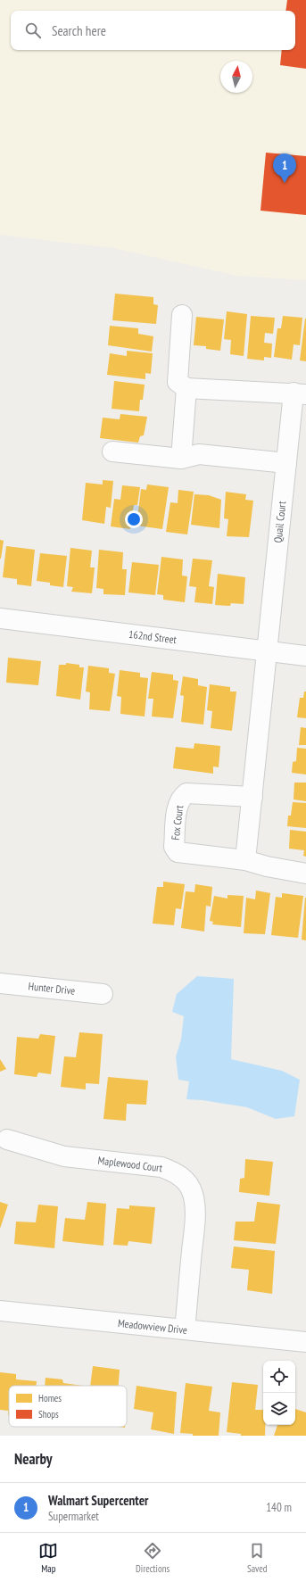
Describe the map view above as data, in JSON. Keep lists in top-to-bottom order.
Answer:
{
  "streets": {
    "street": [
      "Quail Court",
      "162nd Street",
      "Fox Court",
      "Hunter Drive",
      "Maplewood Court",
      "Meadowview Drive"
    ]
  },
  "crossings": [
    ["Quail Court", "162nd Street"],
    ["Maplewood Court", "Meadowview Drive"]
  ],
  "legend": ["Homes", "Shops"],
  "north": "top",
  "page": {
    "search": "Search here",
    "pins": "1",
    "heading": "Nearby",
    "list": [
      {
        "mark": "1",
        "name": "Walmart Supercenter",
        "note": "Supermarket",
        "value": "140 m"
      }
    ],
    "nav": ["Map", "Directions", "Saved"]
  }
}
